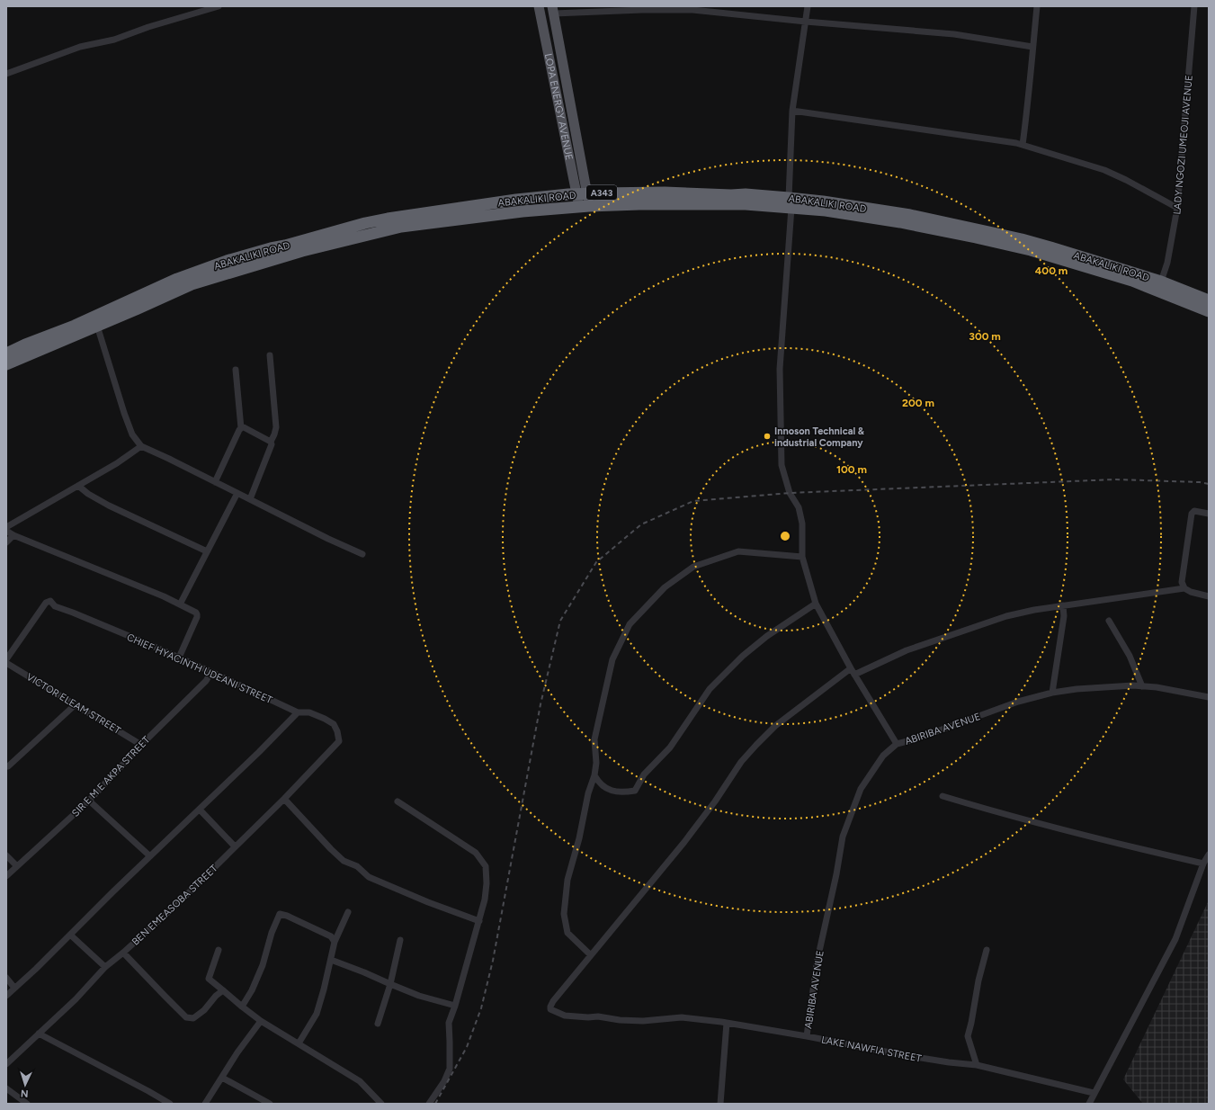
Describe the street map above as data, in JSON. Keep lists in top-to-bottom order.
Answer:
{
  "streets": {
    "highway": ["A343", "ABAKALIKI ROAD"],
    "main road": ["LOPA ENERGY AVENUE"],
    "street": [
      "LADY NGOZI UMEOJI AVENUE",
      "CHIEF HYACINTH UDEANI STREET",
      "VICTOR ELEAM STREET",
      "ABIRIBA AVENUE",
      "SIR E M E AKPA STREET",
      "BEN EMEASOBA STREET",
      "LAKE NAWFIA STREET"
    ]
  },
  "crossings": [
    ["LOPA ENERGY AVENUE", "ABAKALIKI ROAD"],
    ["LADY NGOZI UMEOJI AVENUE", "ABAKALIKI ROAD"],
    ["CHIEF HYACINTH UDEANI STREET", "SIR E M E AKPA STREET"],
    ["CHIEF HYACINTH UDEANI STREET", "BEN EMEASOBA STREET"],
    ["VICTOR ELEAM STREET", "SIR E M E AKPA STREET"],
    ["ABIRIBA AVENUE", "LAKE NAWFIA STREET"]
  ],
  "places": ["Innoson Technical & industrial Company"],
  "north": "bottom",
  "rings": [
    "400 m",
    "300 m",
    "200 m",
    "100 m"
  ]
}
